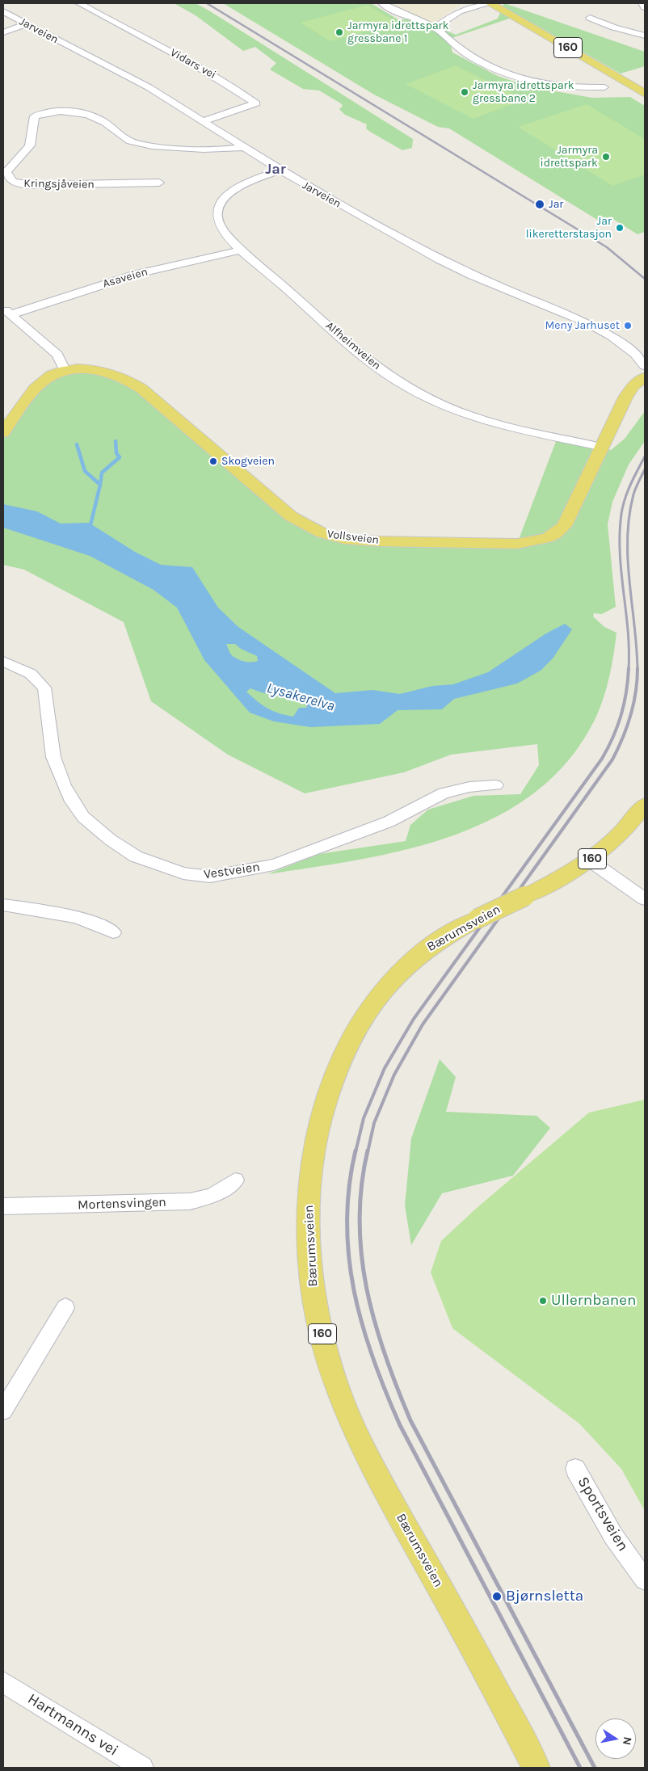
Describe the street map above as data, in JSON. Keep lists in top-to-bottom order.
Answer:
{
  "streets": {
    "main road": ["160", "Vollsveien", "Bærumsveien"],
    "street": [
      "Jarveien",
      "Vidars vei",
      "Kringsjåveien",
      "Asaveien",
      "Alfheimveien",
      "Vestveien",
      "Mortensvingen",
      "Sportsveien",
      "Hartmanns vei"
    ]
  },
  "crossings": [
    ["Jarveien", "Vidars vei"],
    ["Jarveien", "Kringsjåveien"],
    ["Jarveien", "Alfheimveien"],
    ["Asaveien", "Alfheimveien"],
    ["Alfheimveien", "Vollsveien"]
  ],
  "districts": ["Jar"],
  "water": ["Lysakerelva"],
  "places": [
    "Jarmyra idrettspark gressbane 1",
    "Jarmyra idrettspark gressbane 2",
    "Jarmyra idrettspark",
    "Jar",
    "Jar likeretterstasjon",
    "Meny Jarhuset",
    "Skogveien",
    "Ullernbanen",
    "Bjørnsletta"
  ],
  "north": "right"
}
